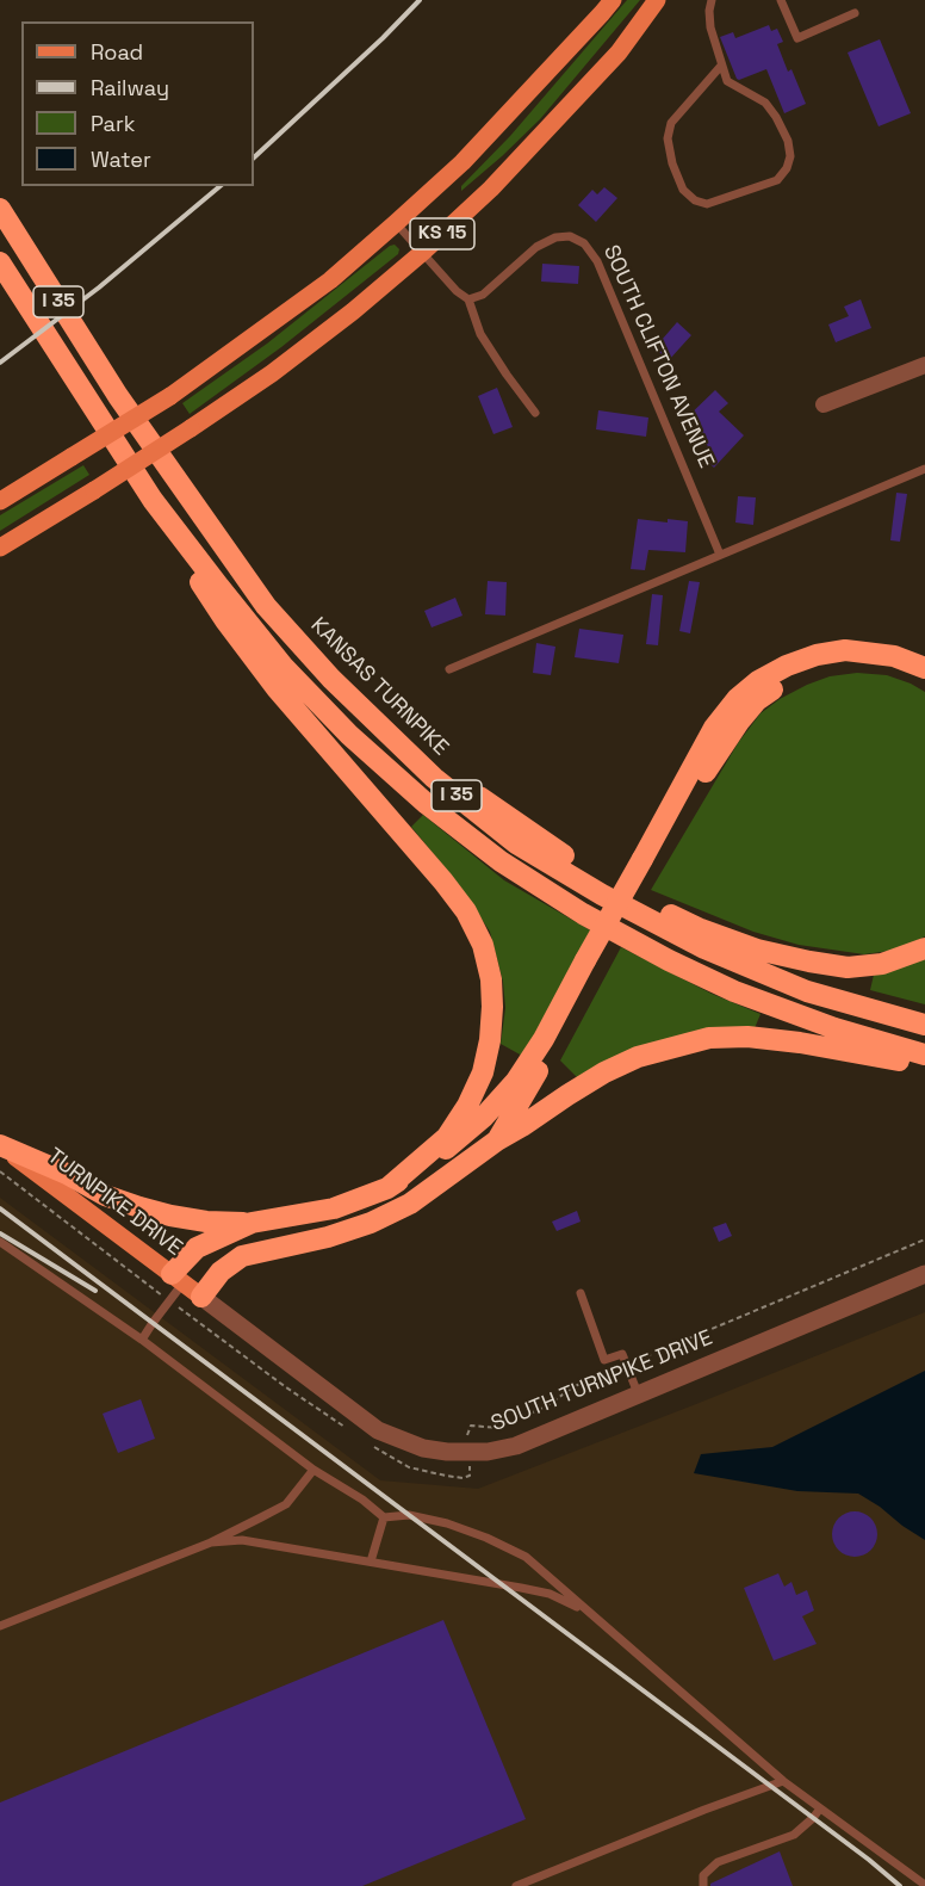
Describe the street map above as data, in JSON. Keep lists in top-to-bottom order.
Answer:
{
  "streets": {
    "highway": ["I 35", "KANSAS TURNPIKE"],
    "main road": ["KS 15", "TURNPIKE DRIVE"],
    "street": ["SOUTH TURNPIKE DRIVE"],
    "lane": ["SOUTH CLIFTON AVENUE"]
  },
  "crossings": [
    ["TURNPIKE DRIVE", "SOUTH TURNPIKE DRIVE"]
  ],
  "legend": [
    "Road",
    "Railway",
    "Park",
    "Water"
  ]
}
